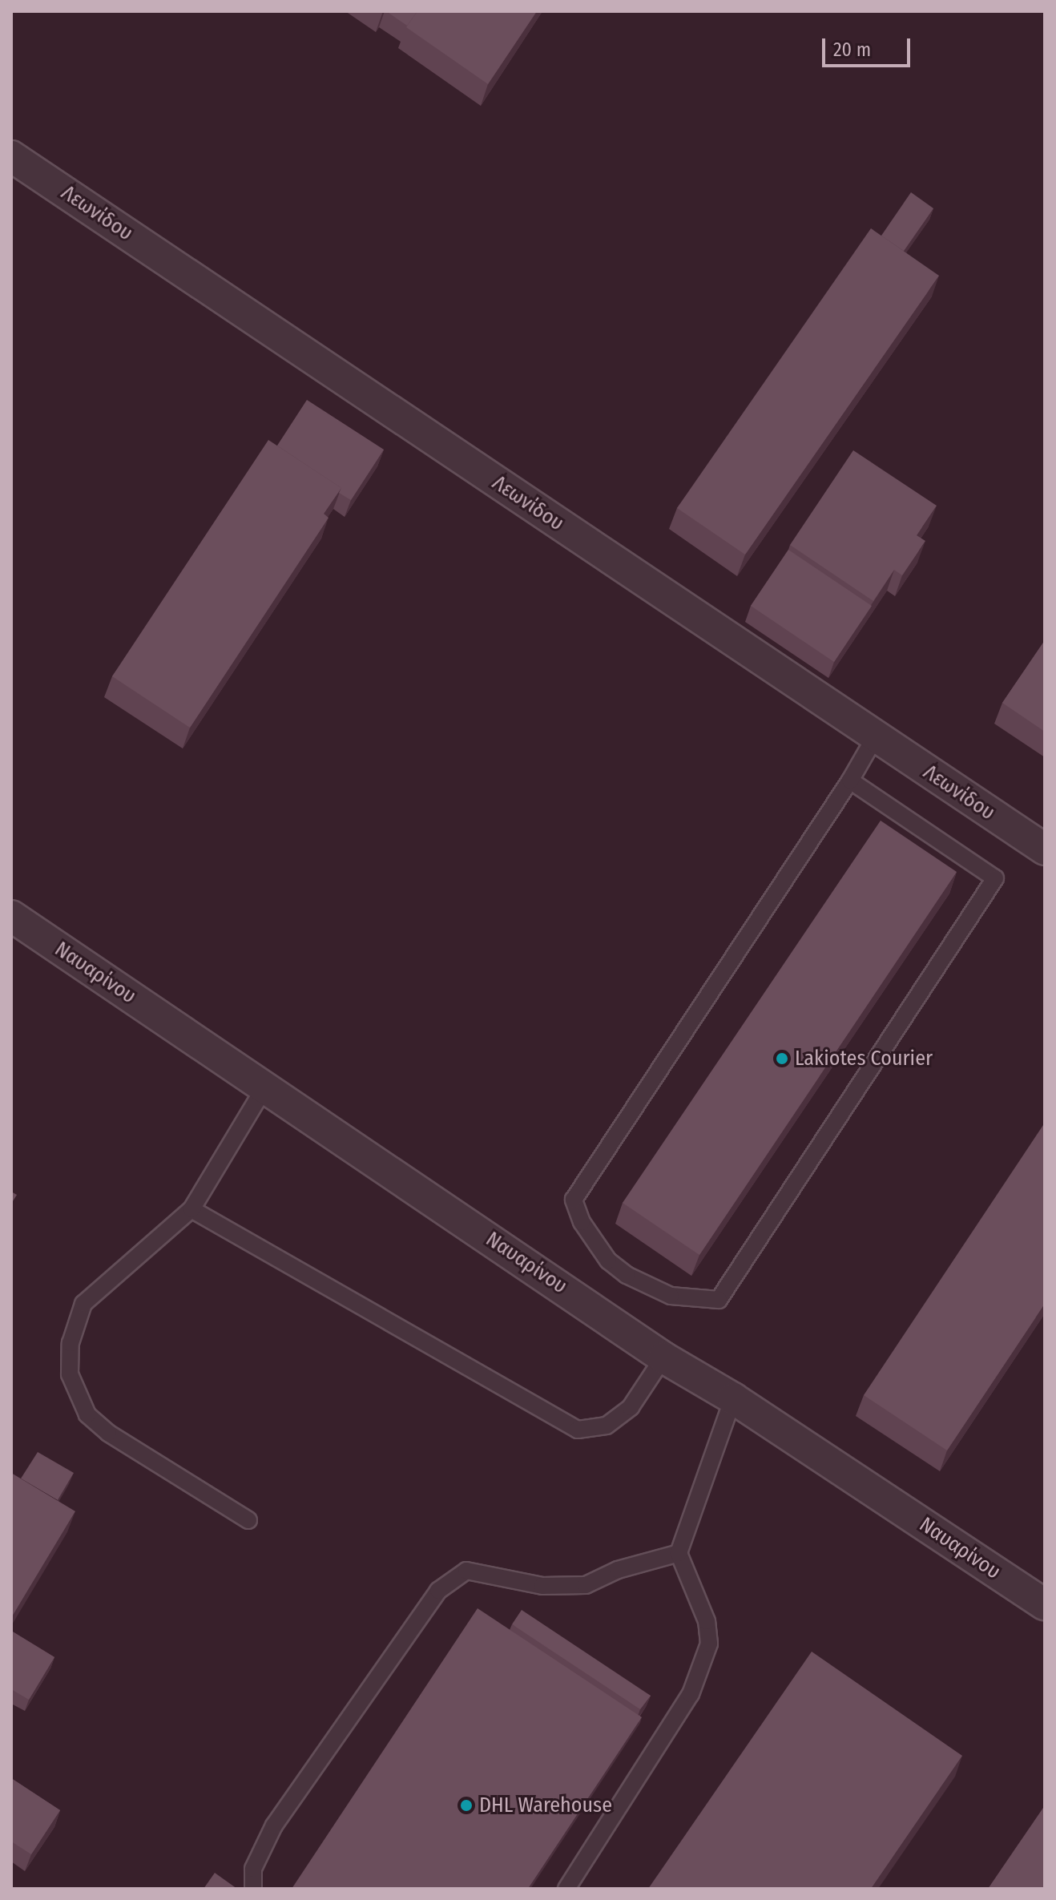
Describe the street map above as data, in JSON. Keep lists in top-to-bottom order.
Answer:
{
  "streets": {
    "street": ["Λεωνίδου", "Ναυαρίνου"]
  },
  "places": ["Lakiotes Courier", "DHL Warehouse"],
  "scale_bar": "20 m"
}
